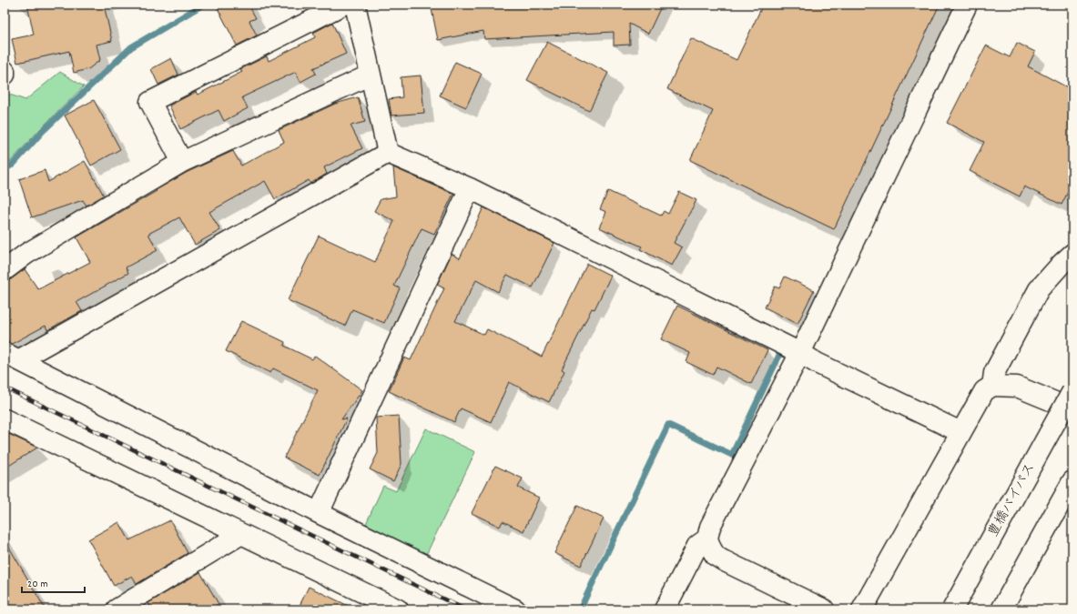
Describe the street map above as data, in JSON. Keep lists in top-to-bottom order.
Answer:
{
  "streets": {
    "main road": ["豊橋バイパス"]
  },
  "scale_bar": "20 m"
}
